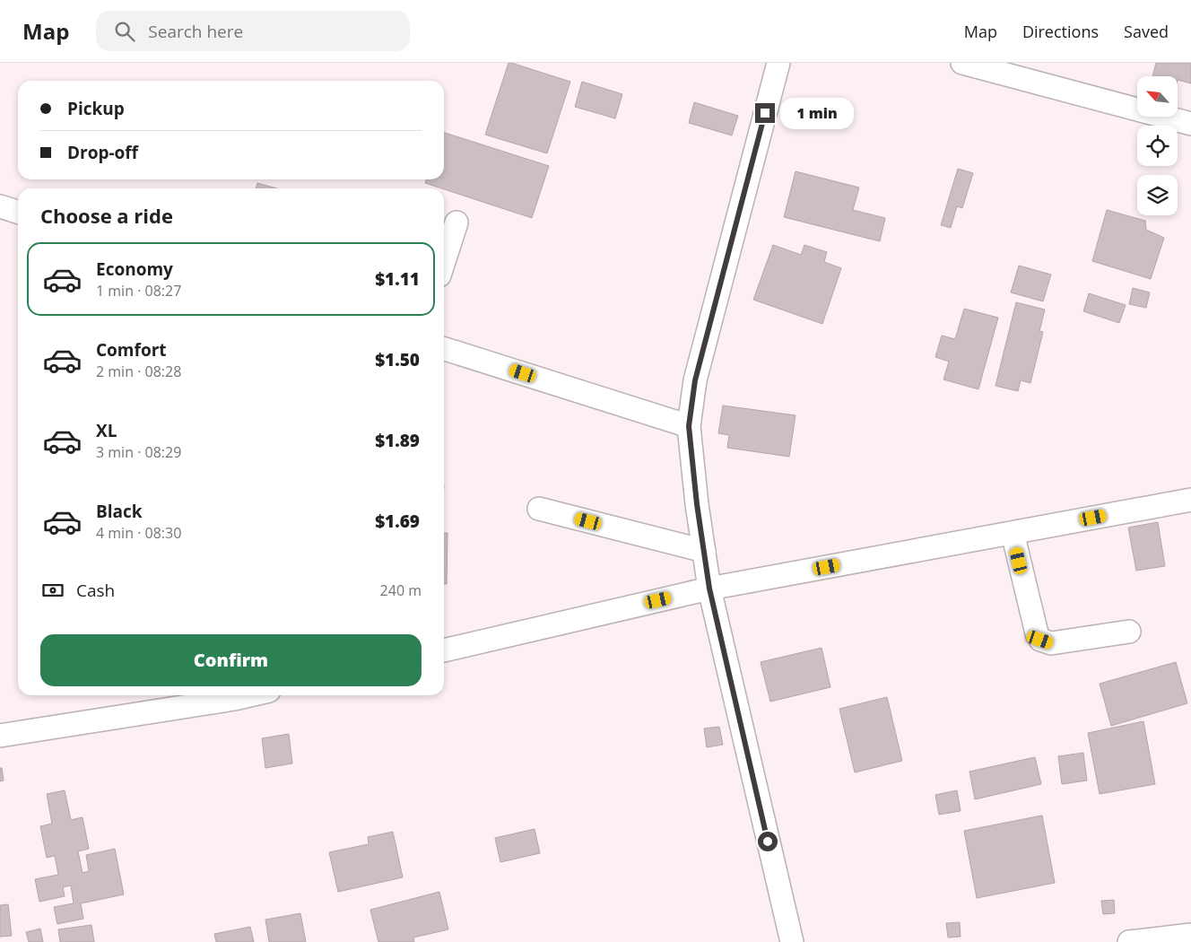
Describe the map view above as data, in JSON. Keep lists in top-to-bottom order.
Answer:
{
  "north": "top left",
  "page": {
    "header": "Map",
    "search": "Search here",
    "nav": ["Map", "Directions", "Saved"],
    "banner": ["Pickup", "Drop-off"],
    "bubble": "1 min",
    "heading": "Choose a ride",
    "list": [
      {
        "name": "Economy",
        "note": "1 min · 08:27",
        "value": "$1.11"
      },
      {
        "name": "Comfort",
        "note": "2 min · 08:28",
        "value": "$1.50"
      },
      {
        "name": "XL",
        "note": "3 min · 08:29",
        "value": "$1.89"
      },
      {
        "name": "Black",
        "note": "4 min · 08:30",
        "value": "$1.69"
      }
    ],
    "pay": ["Cash", "240 m"],
    "buttons": "Confirm"
  }
}
